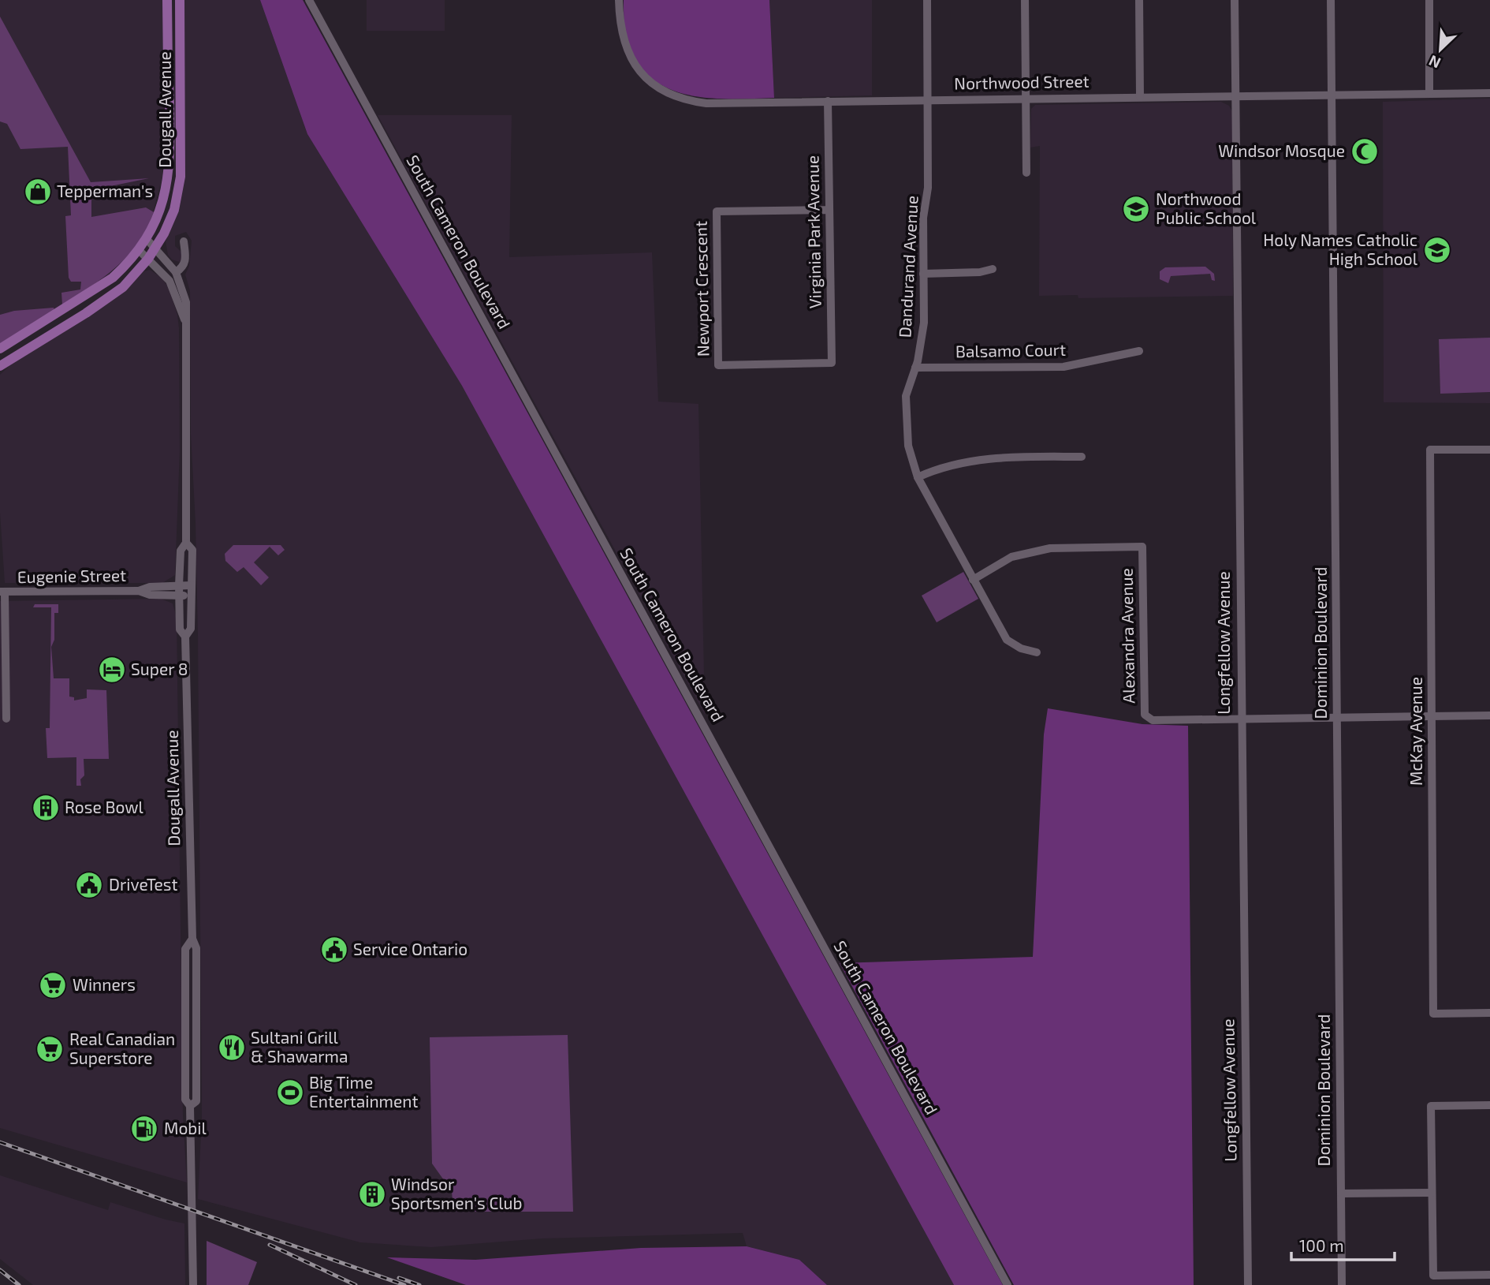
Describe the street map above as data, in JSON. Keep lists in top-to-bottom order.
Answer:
{
  "streets": {
    "main road": ["Dougall Avenue"],
    "street": [
      "Northwood Street",
      "Virginia Park Avenue",
      "South Cameron Boulevard",
      "Dandurand Avenue",
      "Newport Crescent",
      "Balsamo Court",
      "Eugenie Street",
      "Alexandra Avenue",
      "Longfellow Avenue",
      "Dominion Boulevard",
      "McKay Avenue"
    ]
  },
  "crossings": [
    ["Northwood Street", "Virginia Park Avenue"],
    ["Northwood Street", "Dandurand Avenue"],
    ["Northwood Street", "Longfellow Avenue"],
    ["Northwood Street", "Dominion Boulevard"],
    ["Dougall Avenue", "Eugenie Street"],
    ["Virginia Park Avenue", "Newport Crescent"],
    ["Dandurand Avenue", "Balsamo Court"],
    ["Dandurand Avenue", "Alexandra Avenue"],
    ["Alexandra Avenue", "Longfellow Avenue"]
  ],
  "places": {
    "mosque": ["Windsor Mosque"],
    "shop": ["Tepperman's"],
    "school or university": ["Northwood Public School", "Holy Names Catholic High School"],
    "hotel": ["Super 8"],
    "building": ["Rose Bowl", "Windsor Sportsmen's Club"],
    "public building": ["DriveTest", "Service Ontario"],
    "supermarket": ["Winners", "Real Canadian Superstore"],
    "restaurant": ["Sultani Grill & Shawarma"],
    "sports": ["Big Time Entertainment"],
    "fuel station": ["Mobil"]
  },
  "scale_bar": "100 m",
  "north": "bottom left"
}
